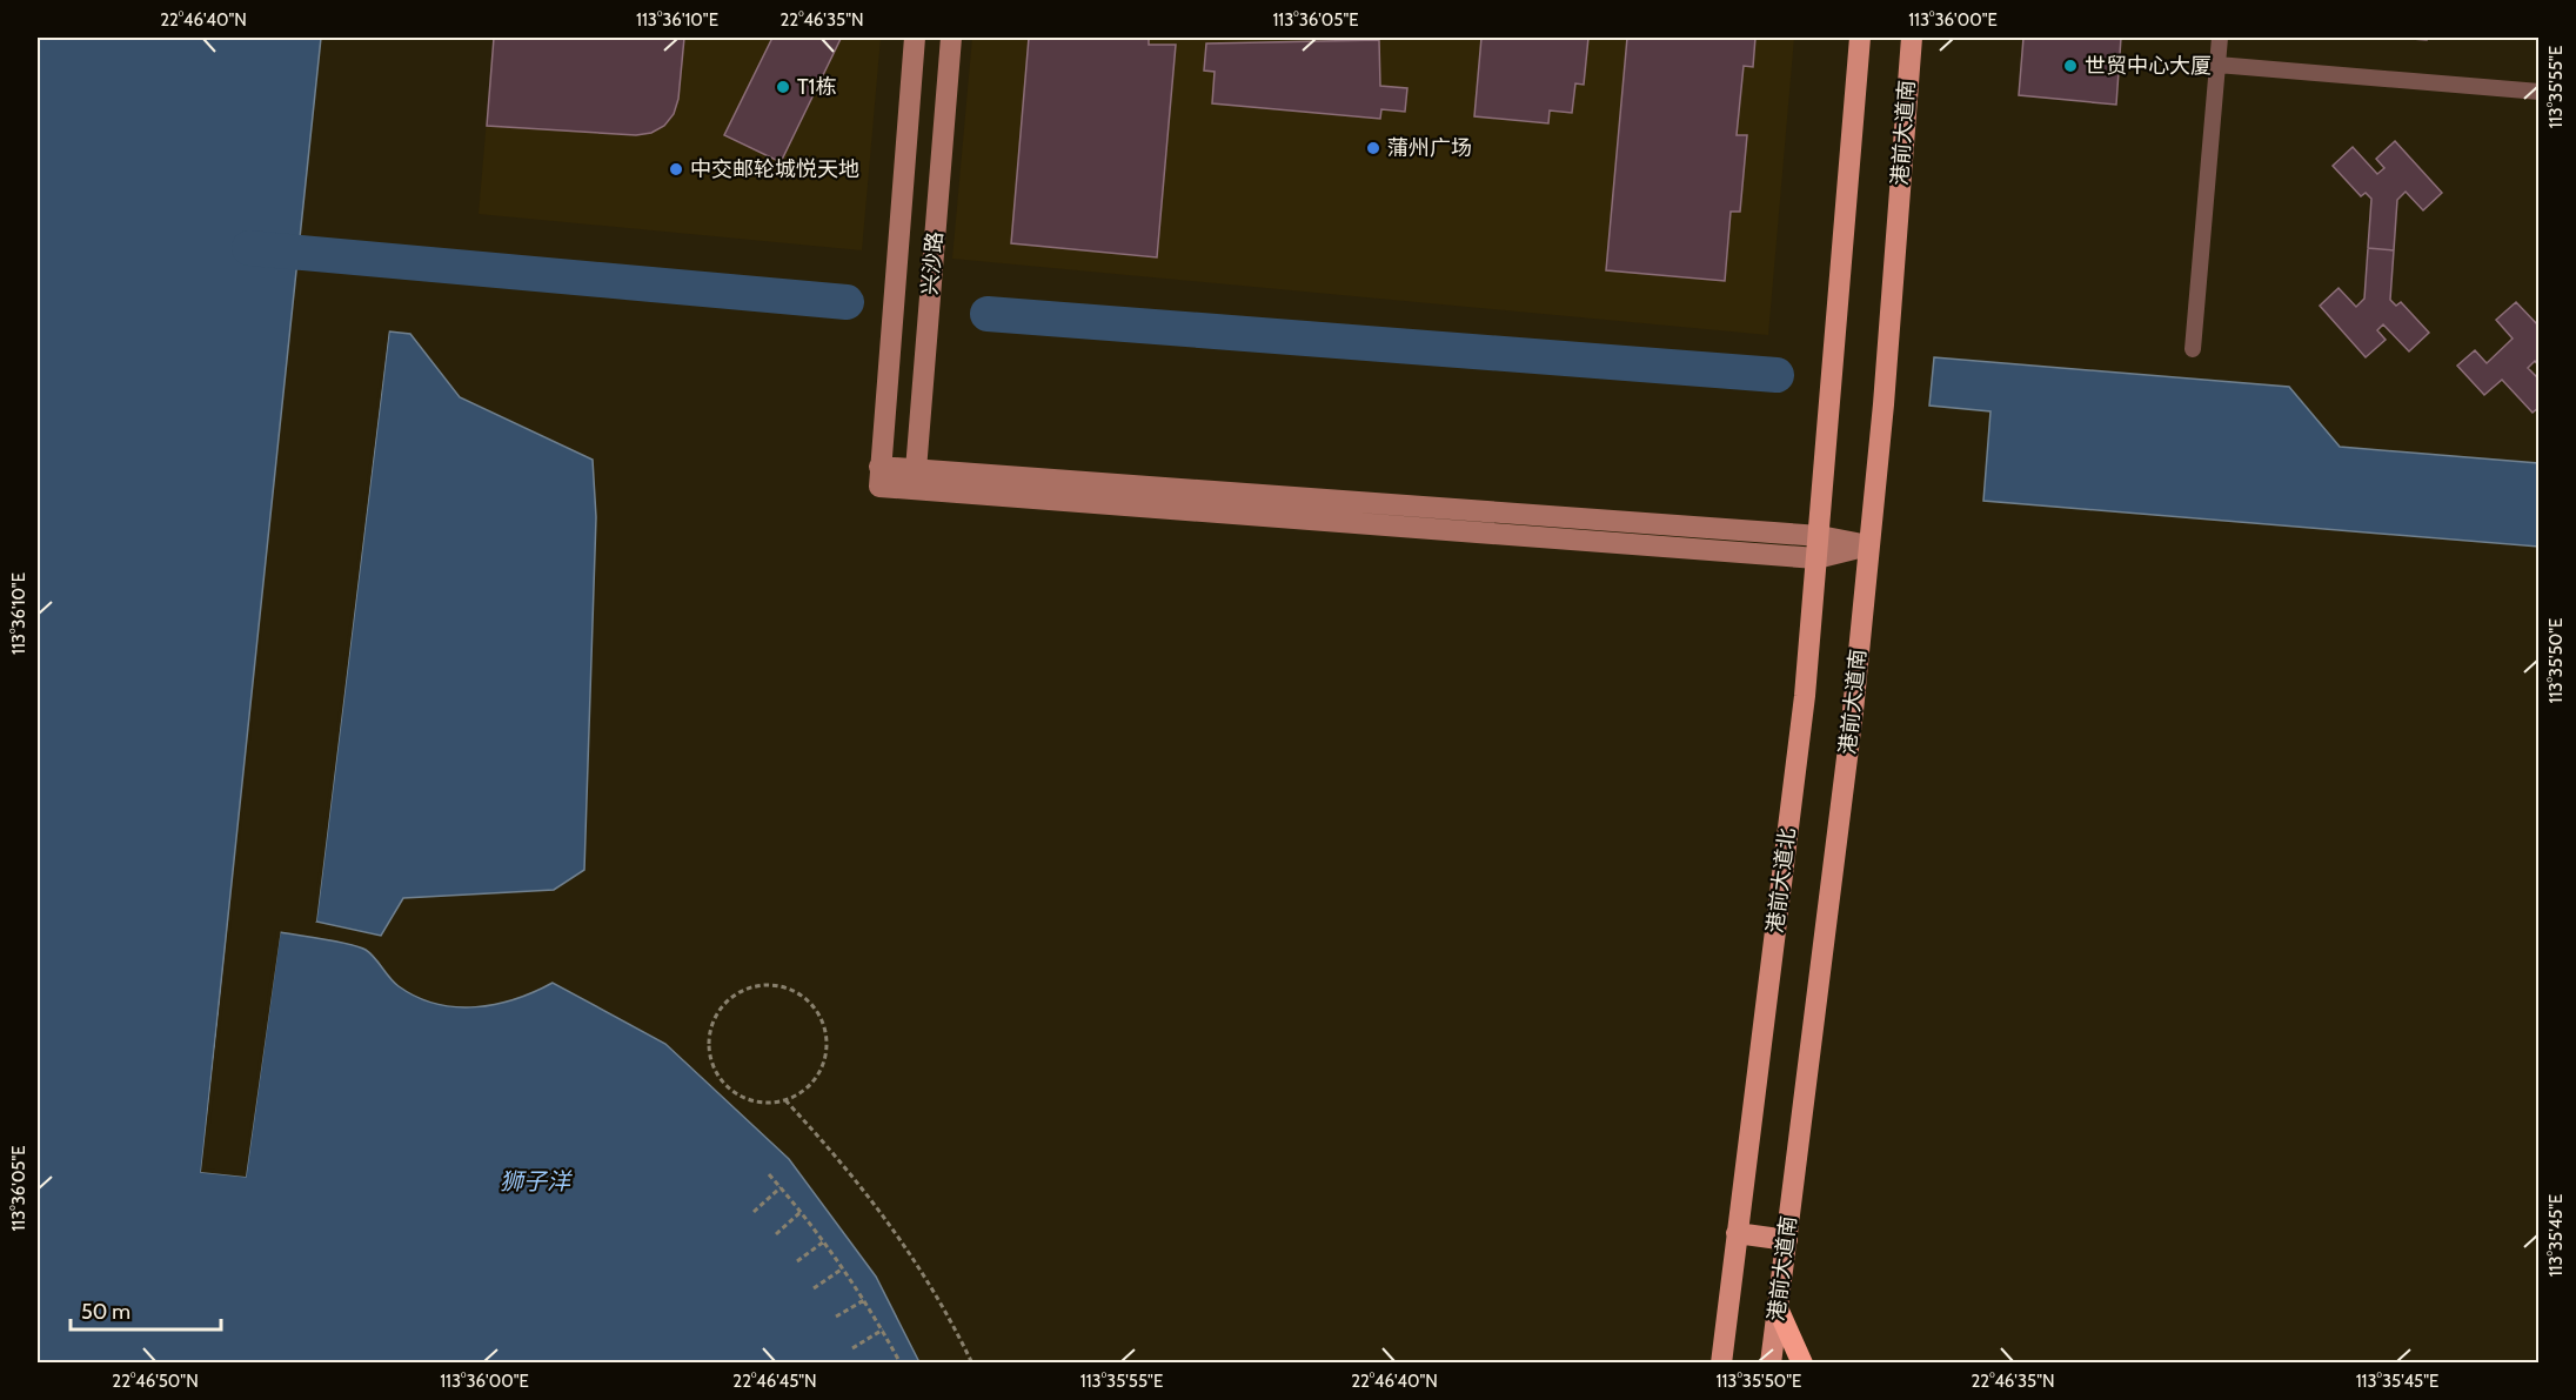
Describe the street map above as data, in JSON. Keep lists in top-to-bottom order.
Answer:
{
  "streets": {
    "main road": ["港前大道南", "港前大道北"],
    "street": ["兴沙路"]
  },
  "water": ["狮子洋"],
  "places": [
    "世贸中心大厦",
    "T1栋",
    "蒲州广场",
    "中交邮轮城悦天地"
  ],
  "scale_bar": "50 m",
  "coordinates": [
    "22°46'40\"N",
    "113°36'10\"E",
    "22°46'35\"N",
    "113°36'05\"E",
    "113°36'00\"E",
    "113°35'55\"E",
    "113°35'50\"E",
    "113°35'45\"E",
    "22°46'50\"N",
    "22°46'45\"N"
  ]
}
